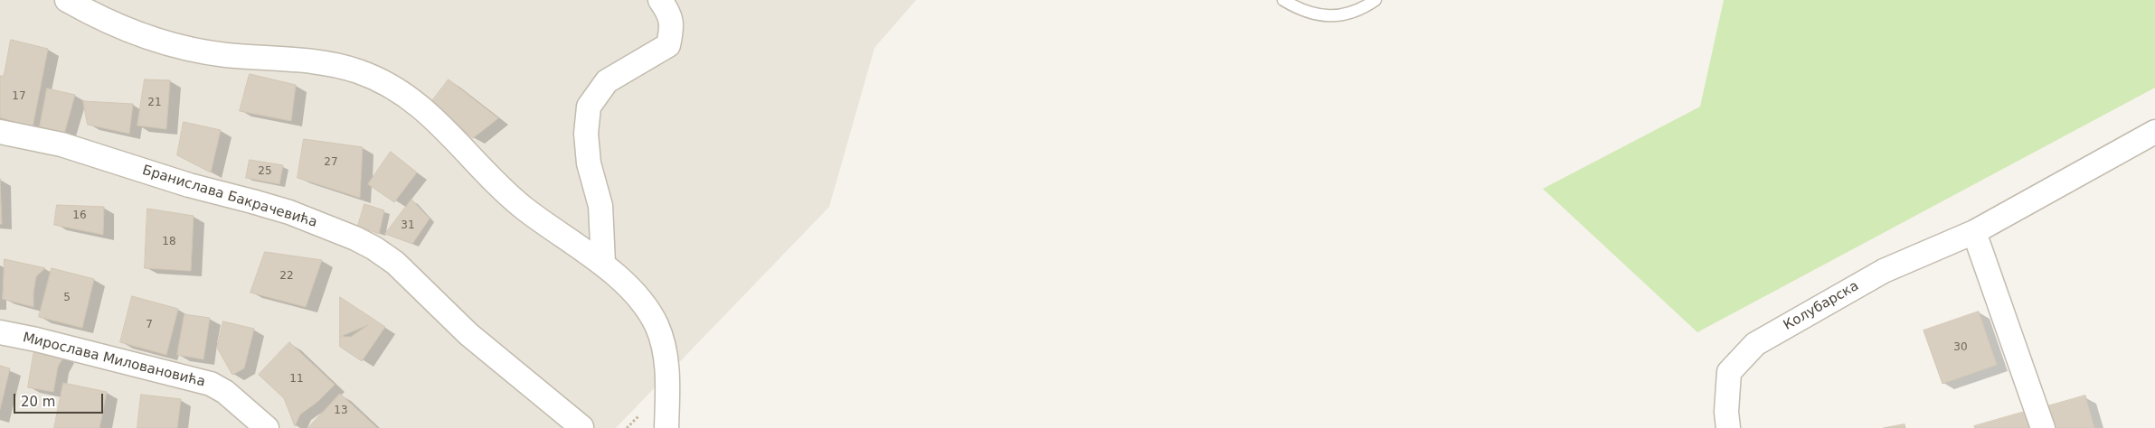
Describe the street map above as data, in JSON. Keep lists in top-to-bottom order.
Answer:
{
  "streets": {
    "street": ["Бранислава Бакрачевића", "Колубарска", "Мирослава Миловановића"]
  },
  "house_numbers": [
    "17",
    "21",
    "27",
    "25",
    "16",
    "31",
    "18",
    "22",
    "5",
    "7",
    "30",
    "11",
    "13"
  ],
  "scale_bar": "20 m"
}
